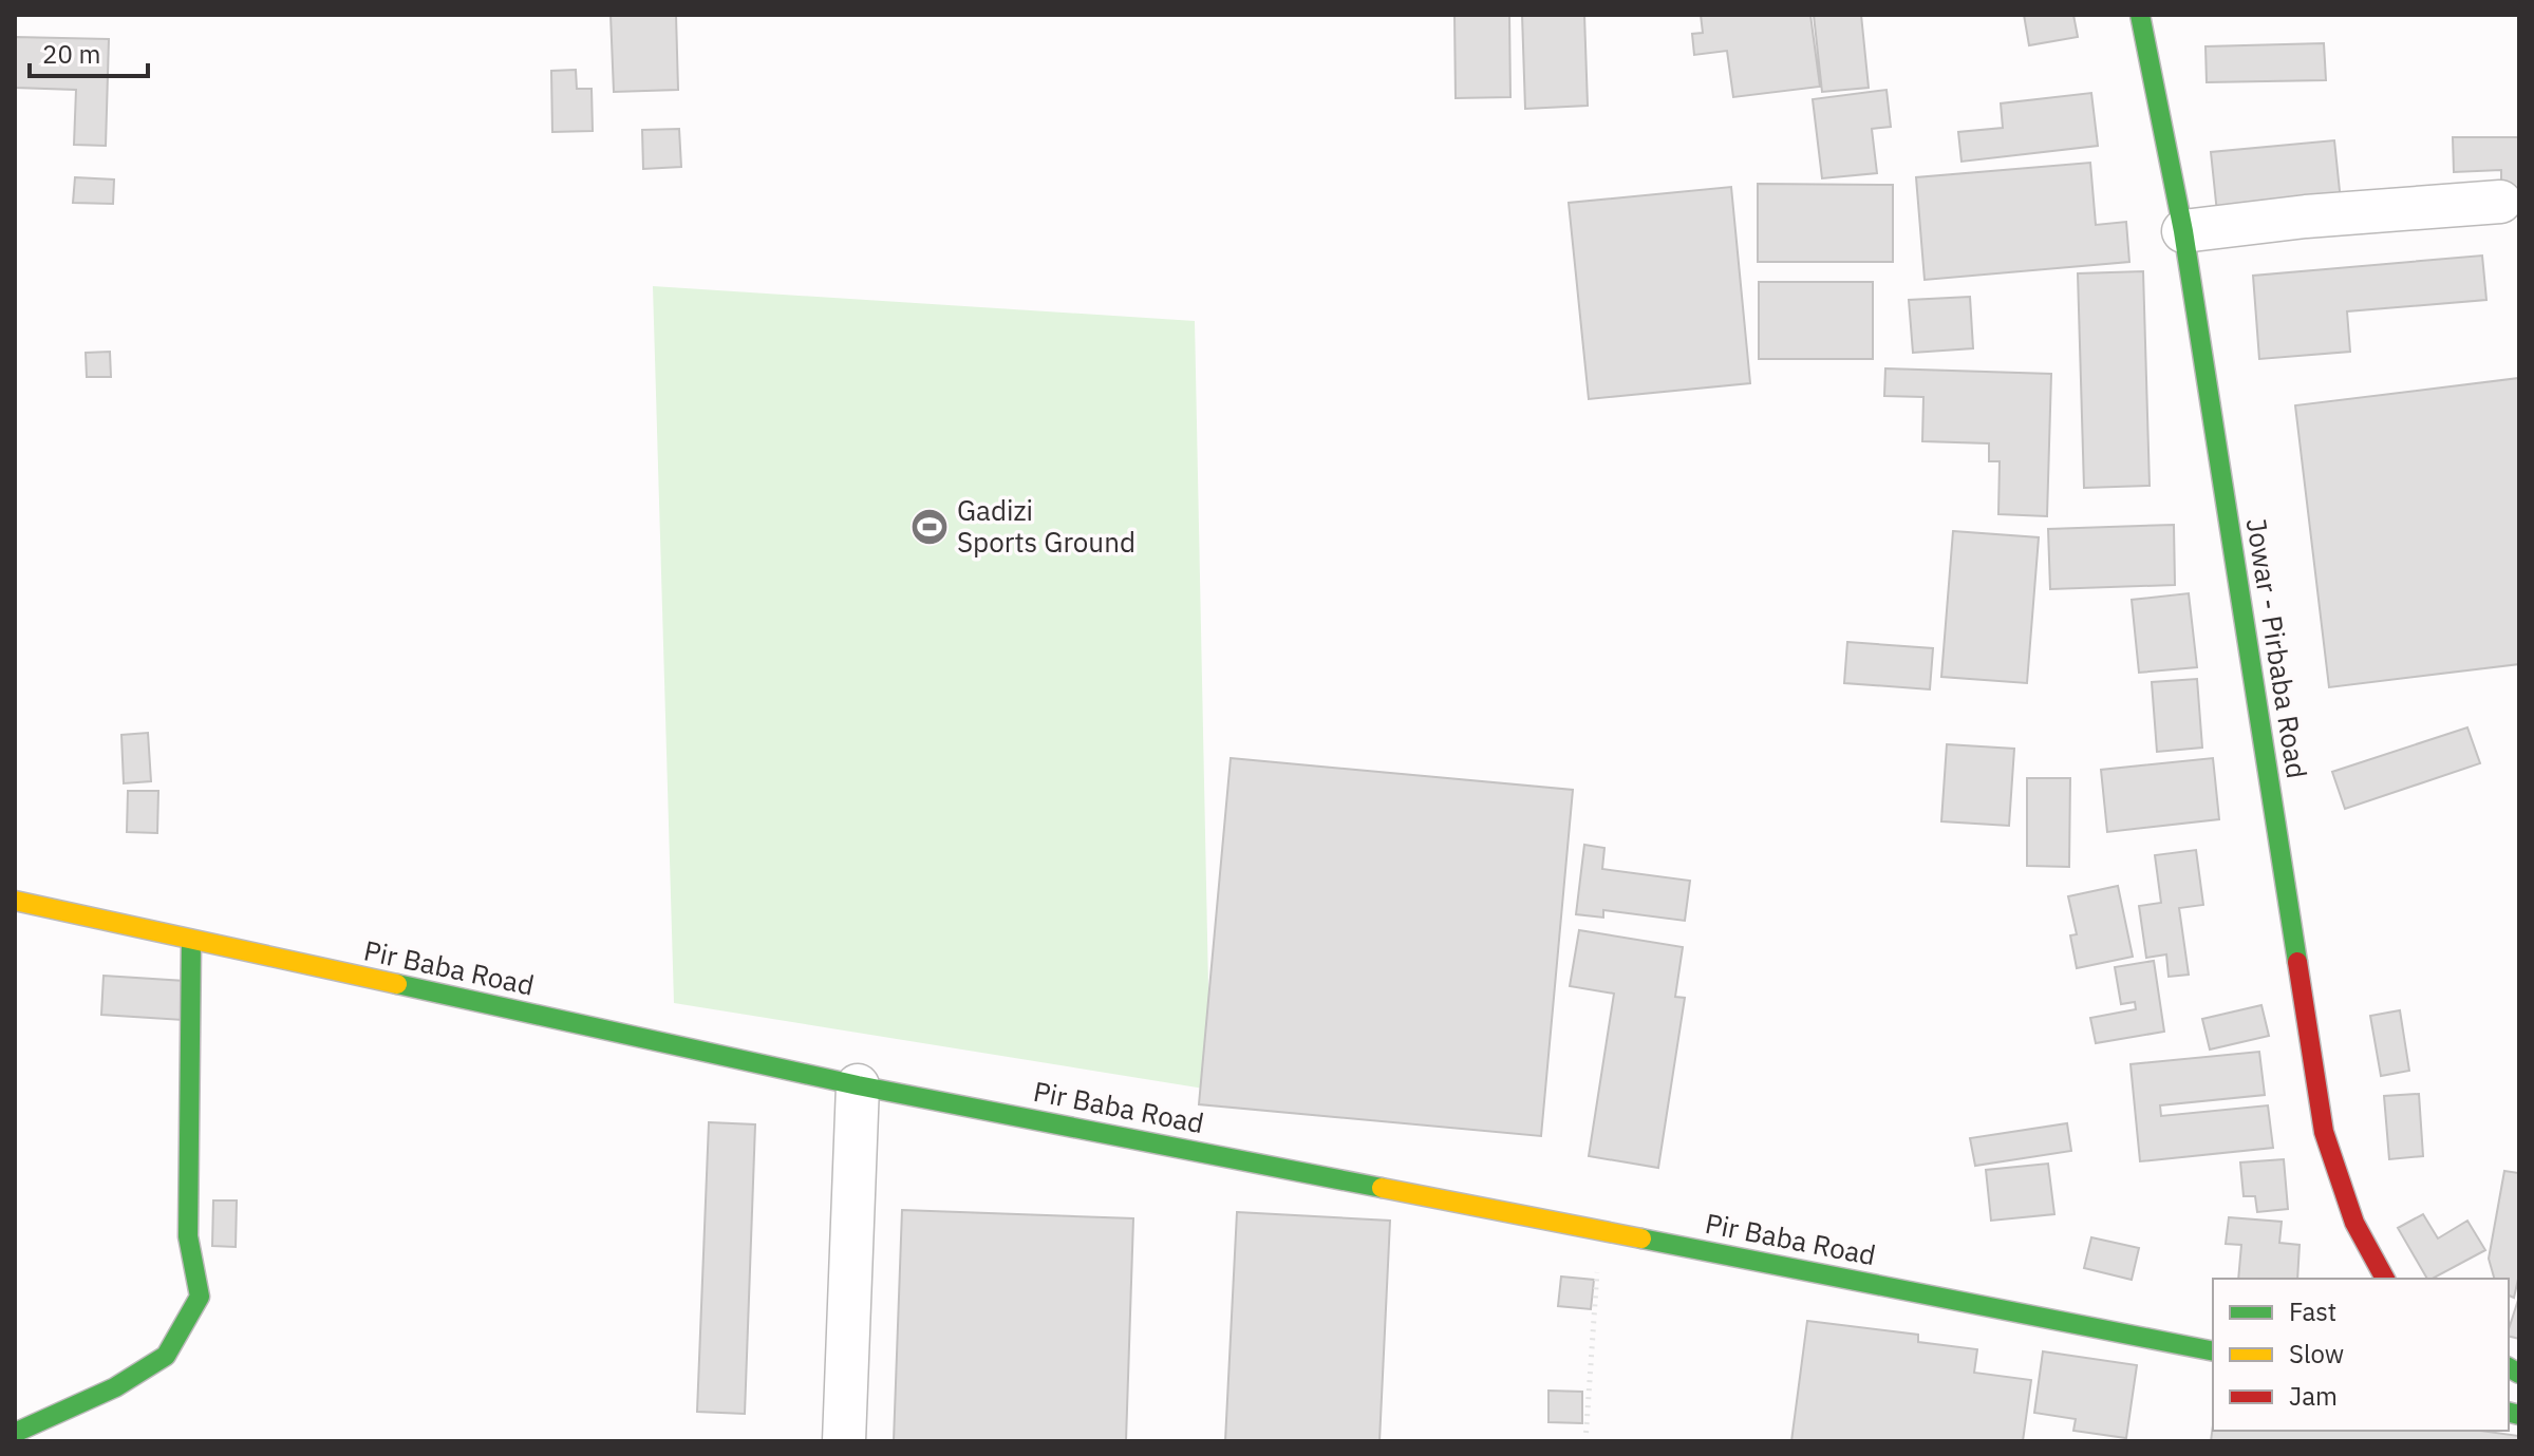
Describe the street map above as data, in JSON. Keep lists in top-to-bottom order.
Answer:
{
  "streets": {
    "main road": ["Jowar - Pirbaba Road", "Pir Baba Road"]
  },
  "places": {
    "sports": ["Gadizi Sports Ground"]
  },
  "legend": ["Fast", "Slow", "Jam"],
  "scale_bar": "20 m"
}
